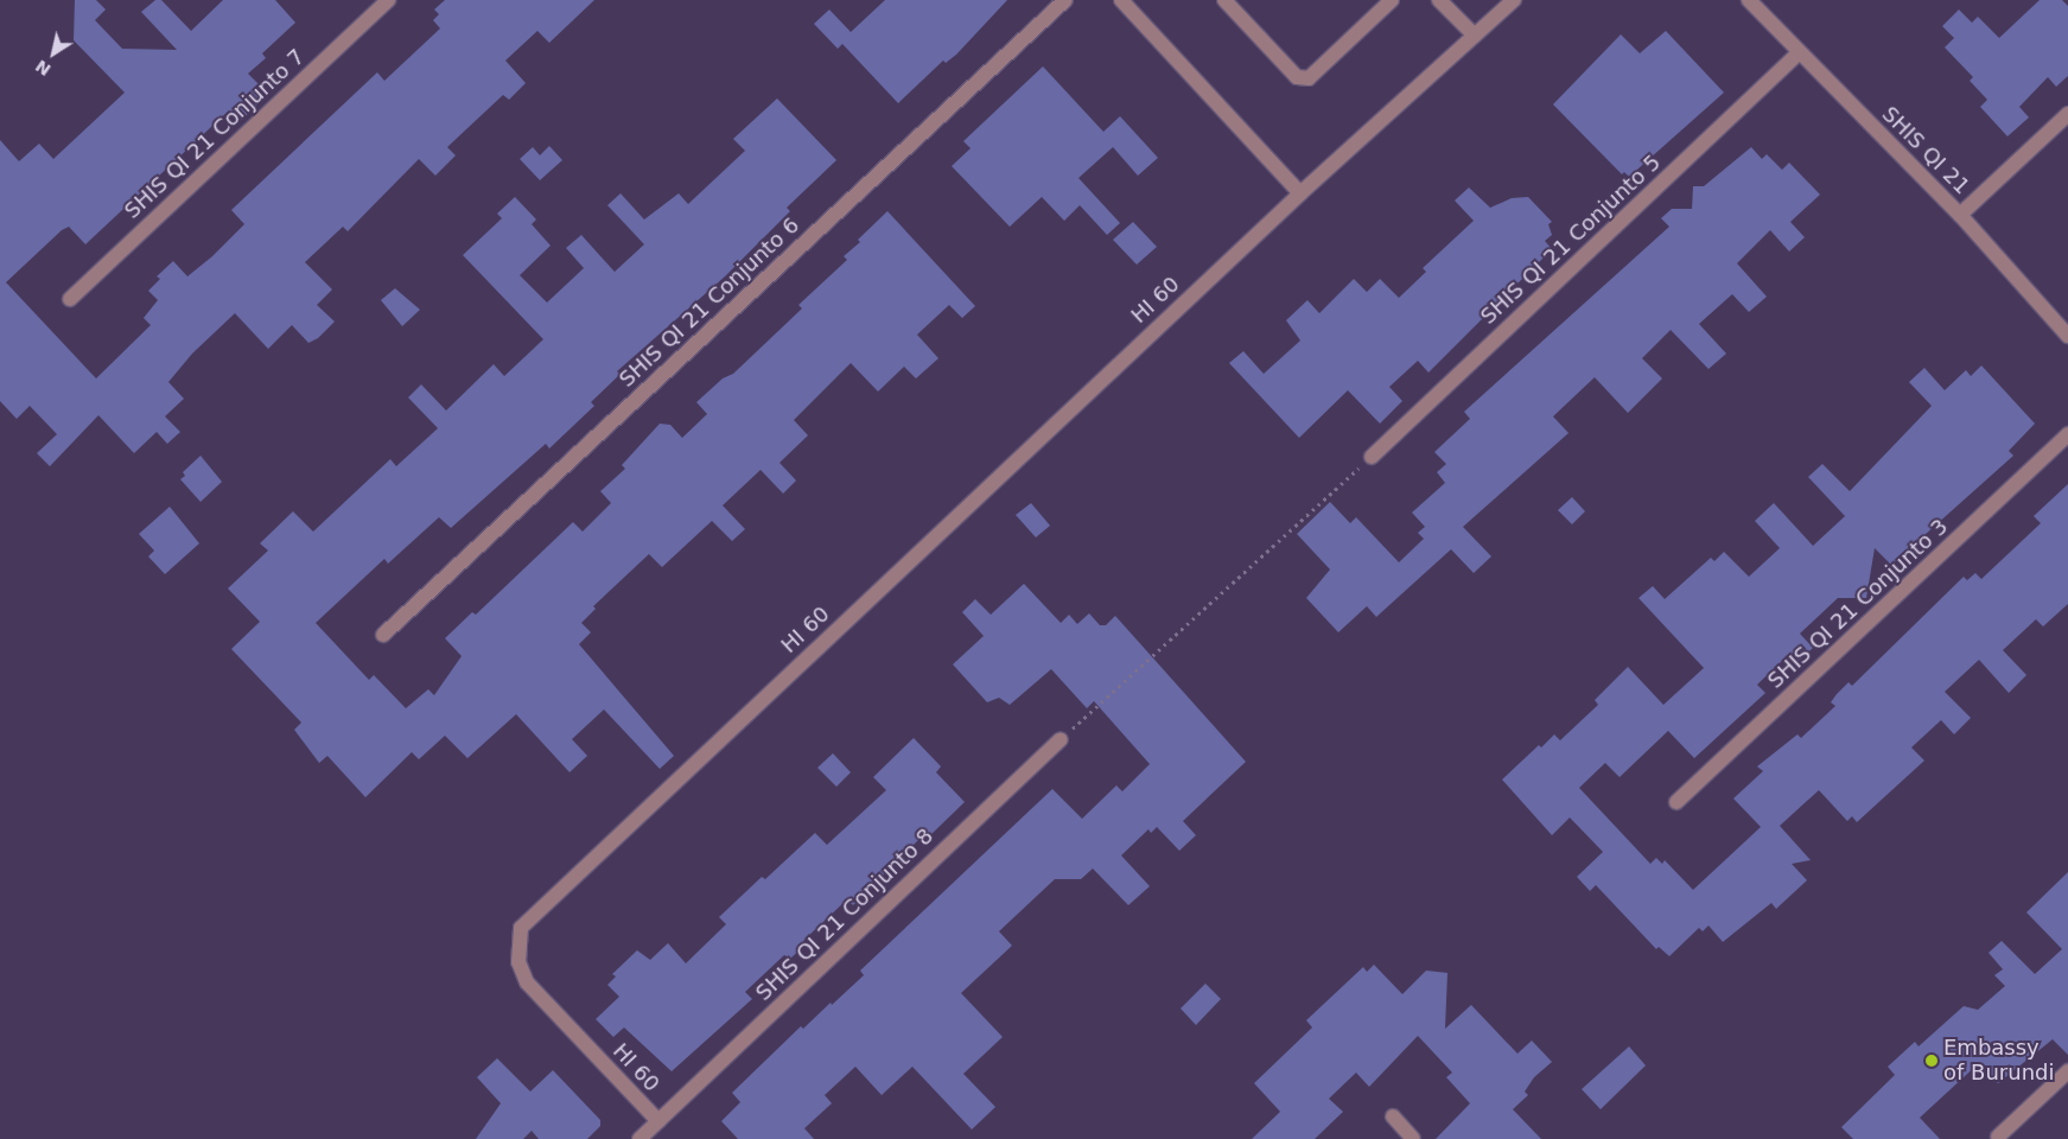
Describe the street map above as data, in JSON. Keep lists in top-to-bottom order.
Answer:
{
  "streets": {
    "street": [
      "SHIS QI 21 Conjunto 7",
      "SHIS QI 21",
      "SHIS QI 21 Conjunto 5",
      "HI 60",
      "SHIS QI 21 Conjunto 6",
      "SHIS QI 21 Conjunto 3",
      "SHIS QI 21 Conjunto 8"
    ]
  },
  "crossings": [
    ["SHIS QI 21", "SHIS QI 21 Conjunto 5"],
    ["HI 60", "SHIS QI 21 Conjunto 8"]
  ],
  "places": ["Embassy of Burundi"],
  "north": "bottom left"
}
